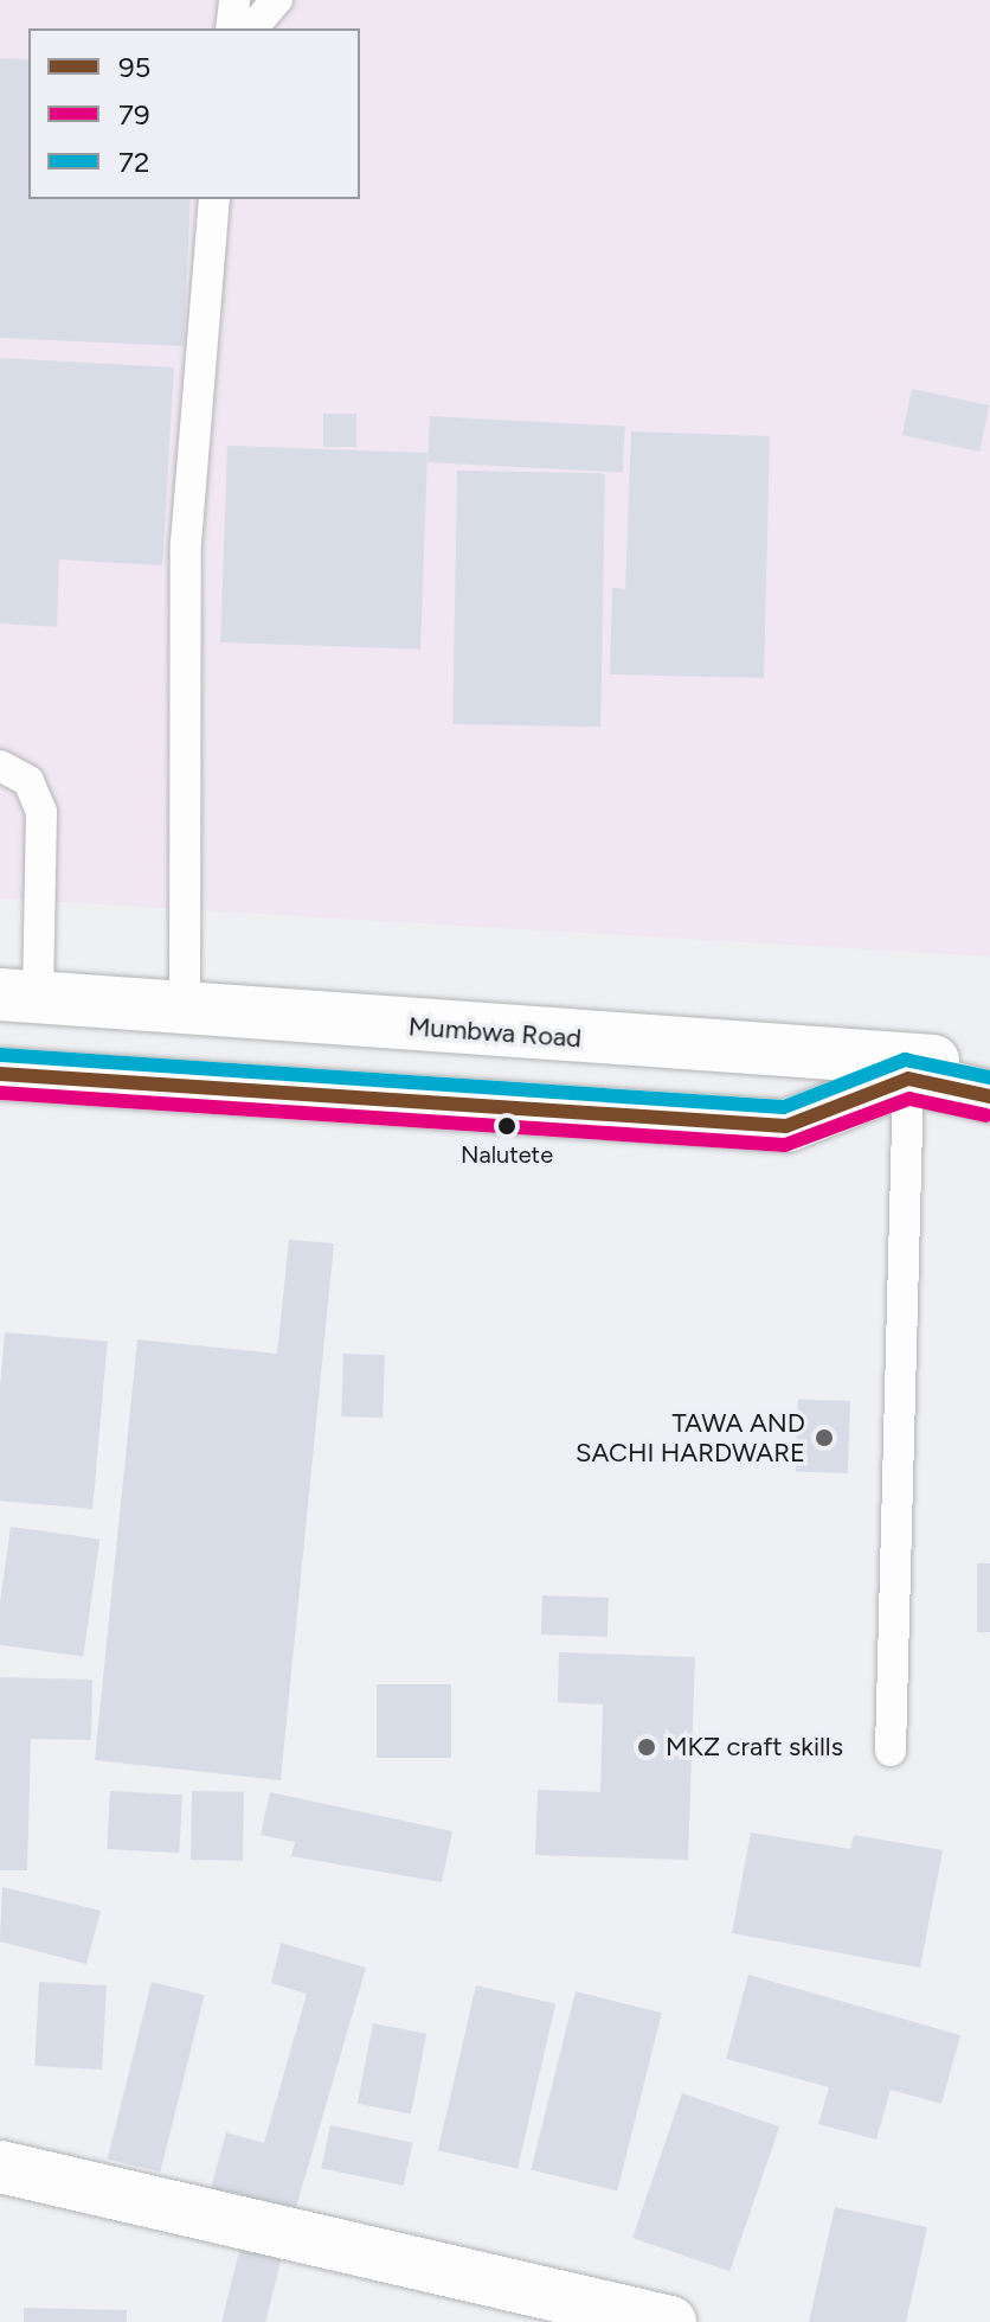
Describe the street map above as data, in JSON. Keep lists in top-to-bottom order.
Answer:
{
  "streets": {
    "main road": ["Mumbwa Road"]
  },
  "places": ["Nalutete", "TAWA AND SACHI HARDWARE", "MKZ craft skills"],
  "lines": ["transit line 72", "transit line 95", "transit line 79"],
  "legend": ["95", "79", "72"]
}
